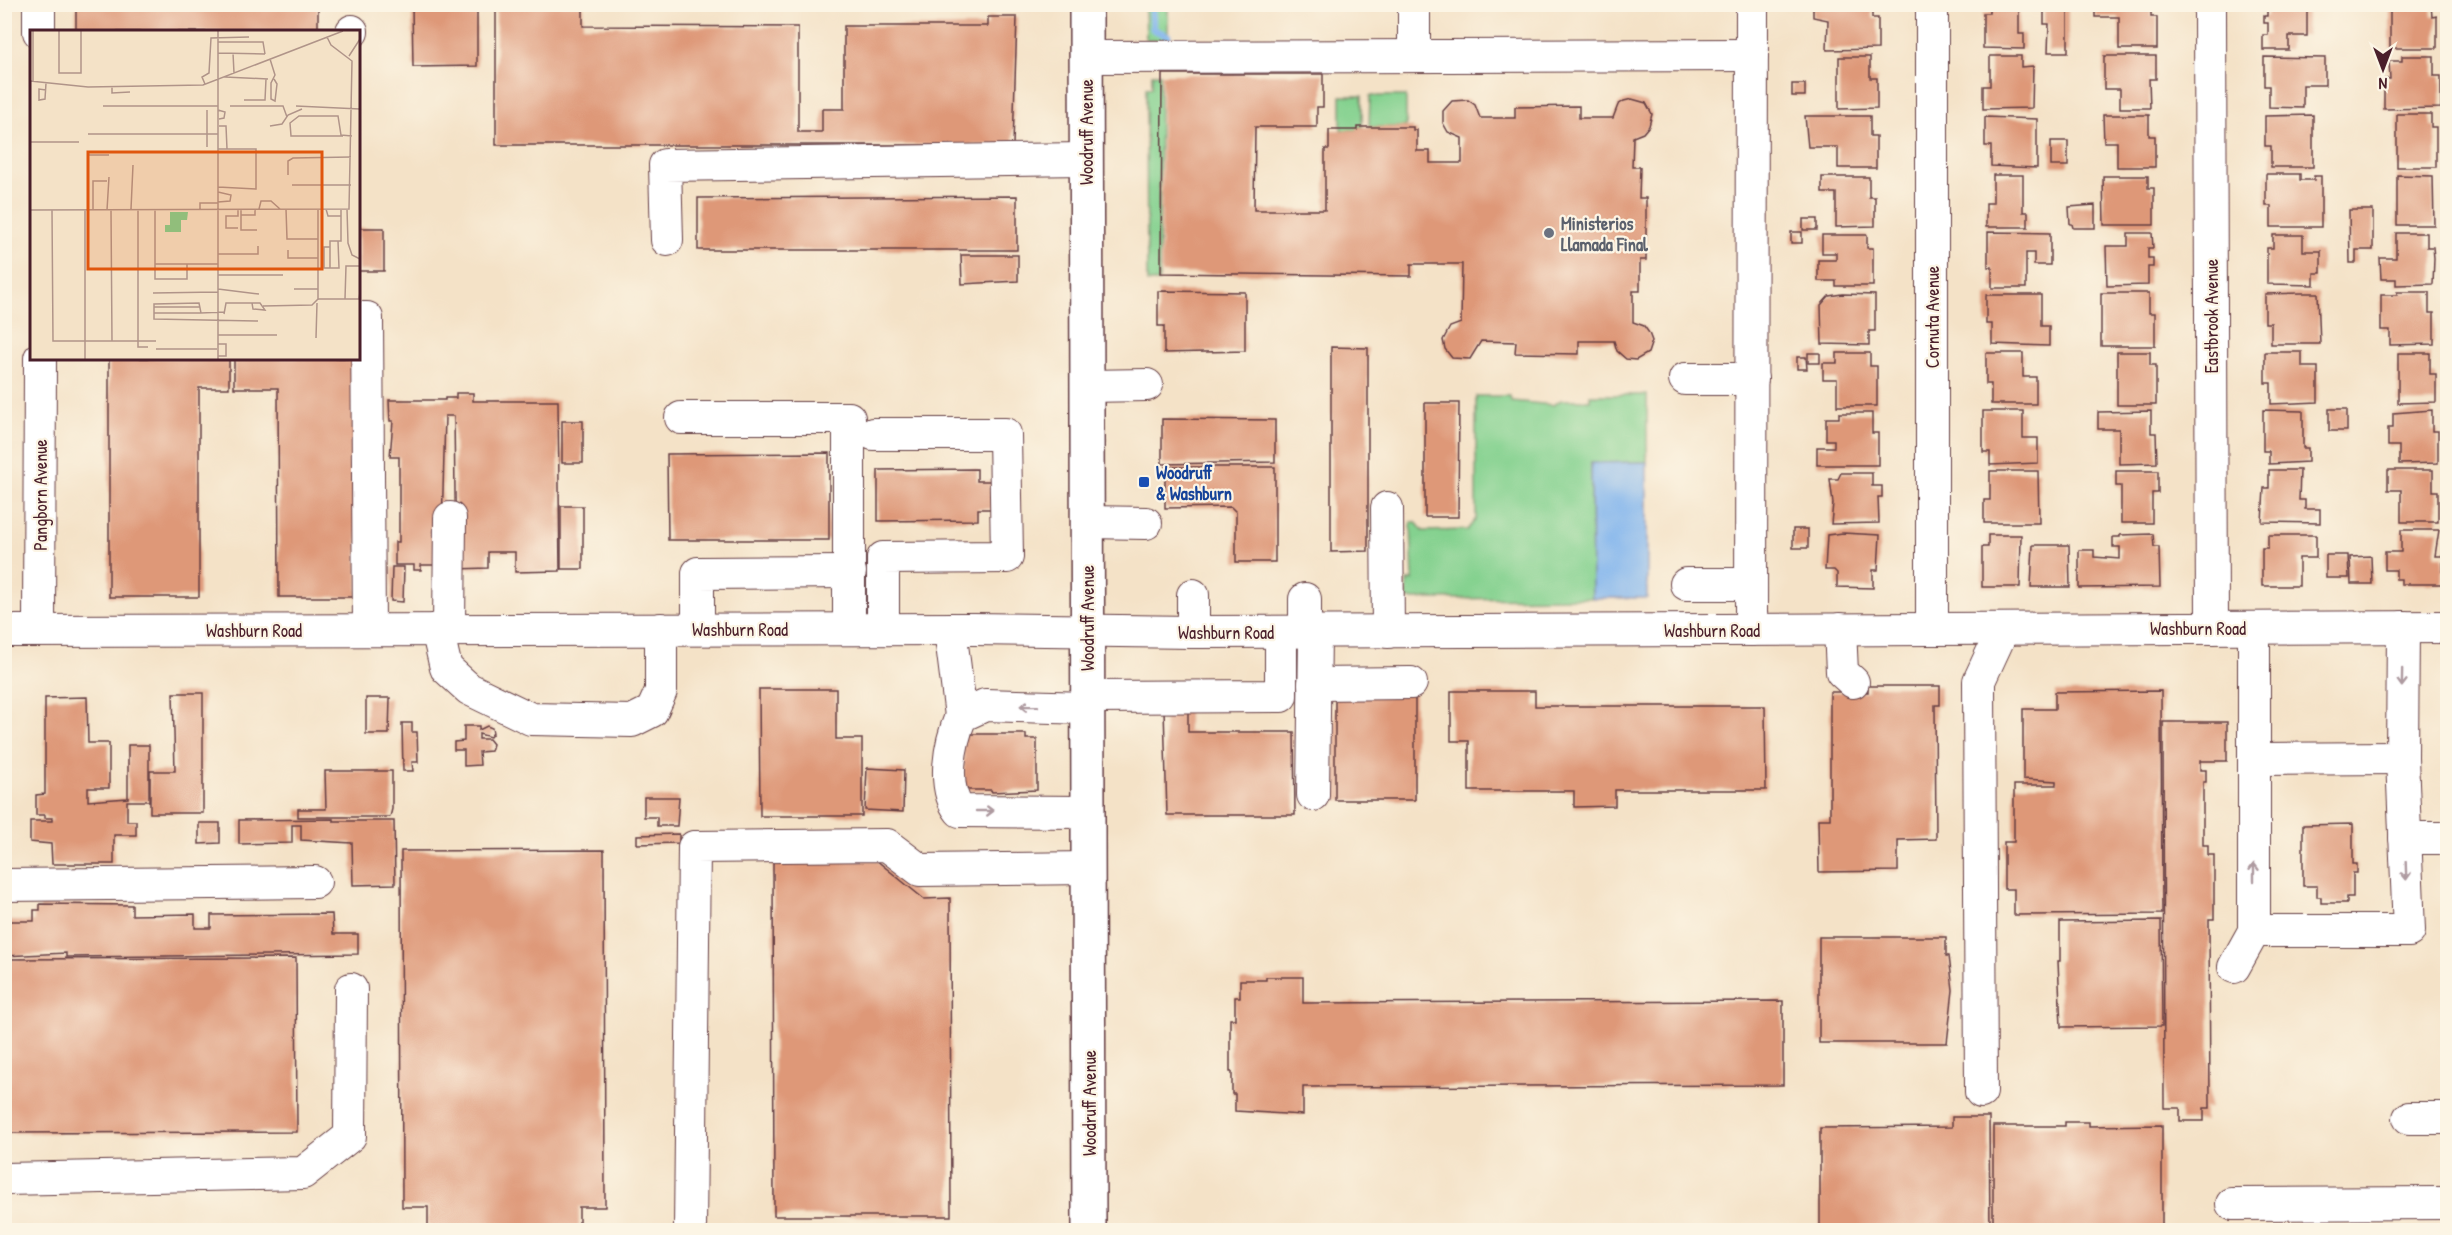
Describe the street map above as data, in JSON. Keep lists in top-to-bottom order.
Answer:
{
  "streets": {
    "main road": ["Woodruff Avenue"],
    "street": [
      "Eastbrook Avenue",
      "Cornuta Avenue",
      "Pangborn Avenue",
      "Washburn Road"
    ]
  },
  "crossings": [
    ["Woodruff Avenue", "Washburn Road"],
    ["Eastbrook Avenue", "Washburn Road"],
    ["Cornuta Avenue", "Washburn Road"],
    ["Pangborn Avenue", "Washburn Road"]
  ],
  "places": {
    "other": ["Ministerios Llamada Final"],
    "transit": ["Woodruff & Washburn"]
  },
  "north": "bottom"
}
